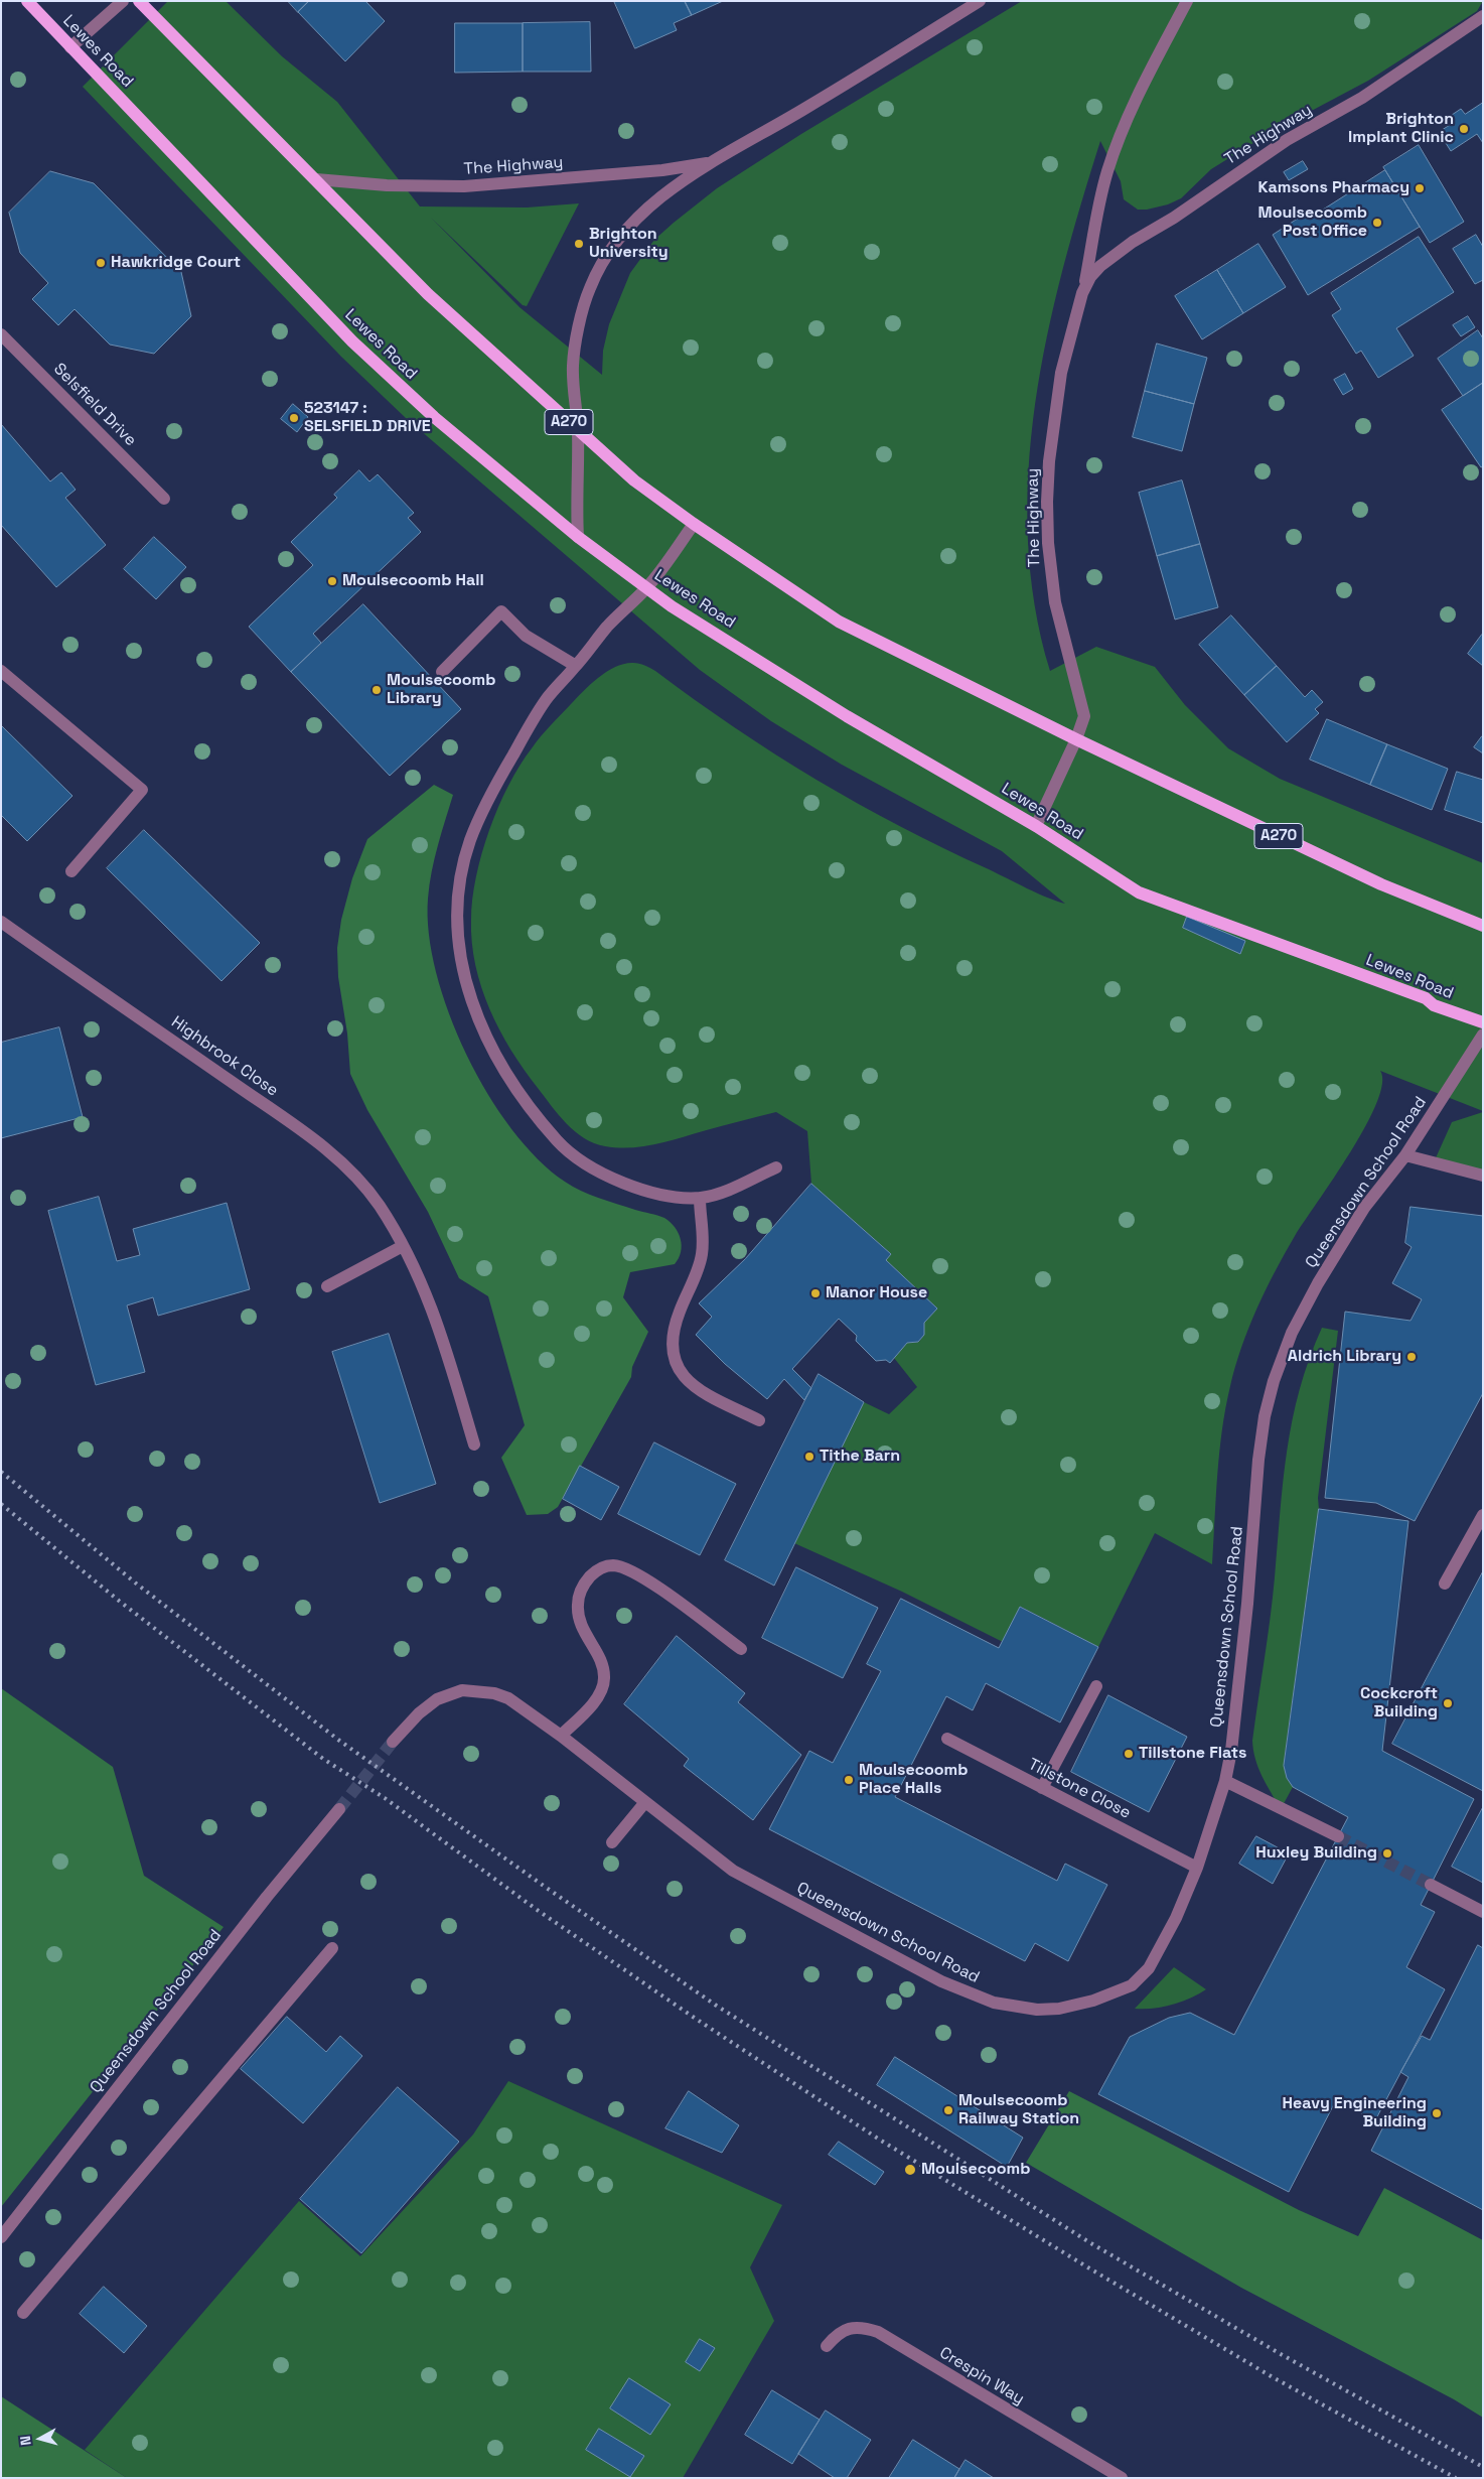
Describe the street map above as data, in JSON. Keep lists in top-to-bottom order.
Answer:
{
  "streets": {
    "main road": ["Lewes Road", "A270"],
    "street": [
      "The Highway",
      "Selsfield Drive",
      "Highbrook Close",
      "Queensdown School Road",
      "Tillstone Close",
      "Crespin Way"
    ]
  },
  "crossings": [
    ["Lewes Road", "The Highway"],
    ["The Highway", "A270"],
    ["Queensdown School Road", "Tillstone Close"]
  ],
  "places": [
    "Brighton Implant Clinic",
    "Kamsons Pharmacy",
    "Moulsecoomb Post Office",
    "Brighton University",
    "Hawkridge Court",
    "523147 : SELSFIELD DRIVE",
    "Moulsecoomb Hall",
    "Moulsecoomb Library",
    "Manor House",
    "Aldrich Library",
    "Tithe Barn",
    "Cockcroft Building",
    "Tillstone Flats",
    "Moulsecoomb Place Halls",
    "Huxley Building",
    "Moulsecoomb Railway Station",
    "Heavy Engineering Building",
    "Moulsecoomb"
  ],
  "north": "left"
}
